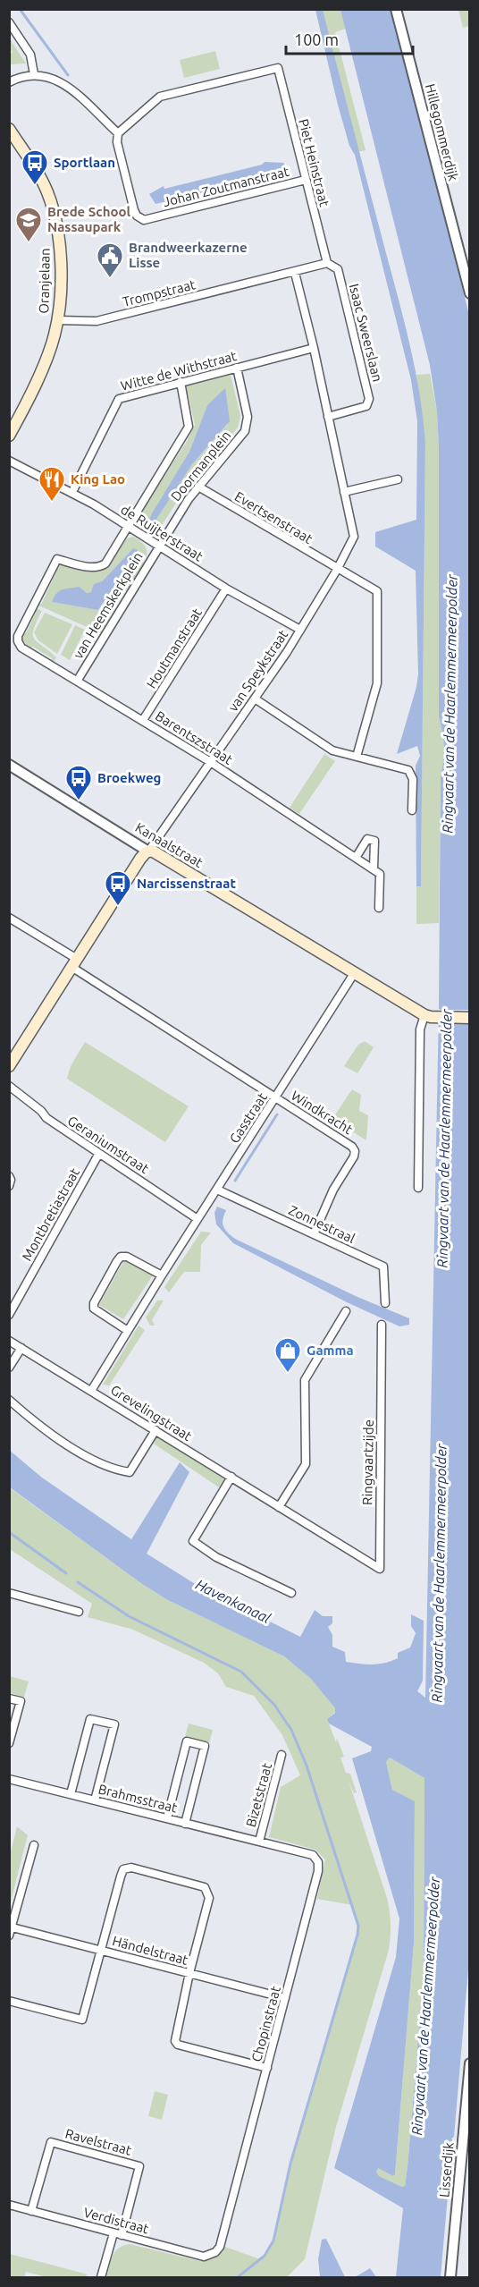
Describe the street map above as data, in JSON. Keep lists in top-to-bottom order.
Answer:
{
  "streets": {
    "main road": ["Oranjelaan", "Kanaalstraat"],
    "street": [
      "Hillegommerdijk",
      "Piet Heinstraat",
      "Johan Zoutmanstraat",
      "Trompstraat",
      "Isaac Sweerslaan",
      "Witte de Withstraat",
      "Doormanplein",
      "Evertsenstraat",
      "de Ruijterstraat",
      "van Heemskerkplein",
      "Houtmanstraat",
      "van Speykstraat",
      "Barentszstraat",
      "Windkracht",
      "Gasstraat",
      "Geraniumstraat",
      "Montbretiastraat",
      "Zonnestraal",
      "Grevelingstraat",
      "Ringvaartzijde",
      "Bizetstraat",
      "Brahmsstraat",
      "Händelstraat",
      "Chopinstraat",
      "Ravelstraat",
      "Lisserdijk",
      "Verdistraat"
    ]
  },
  "crossings": [
    ["Piet Heinstraat", "Johan Zoutmanstraat"],
    ["Piet Heinstraat", "Trompstraat"],
    ["Piet Heinstraat", "Isaac Sweerslaan"],
    ["Oranjelaan", "Trompstraat"],
    ["Trompstraat", "Isaac Sweerslaan"],
    ["Trompstraat", "van Speykstraat"],
    ["Isaac Sweerslaan", "van Speykstraat"],
    ["Witte de Withstraat", "Doormanplein"],
    ["Witte de Withstraat", "de Ruijterstraat"],
    ["Witte de Withstraat", "van Speykstraat"],
    ["Doormanplein", "Evertsenstraat"],
    ["Doormanplein", "de Ruijterstraat"],
    ["Doormanplein", "van Heemskerkplein"],
    ["Evertsenstraat", "van Speykstraat"],
    ["de Ruijterstraat", "van Heemskerkplein"],
    ["de Ruijterstraat", "Houtmanstraat"],
    ["de Ruijterstraat", "van Speykstraat"],
    ["van Heemskerkplein", "Barentszstraat"],
    ["Houtmanstraat", "Barentszstraat"],
    ["van Speykstraat", "Barentszstraat"],
    ["van Speykstraat", "Kanaalstraat"],
    ["Kanaalstraat", "Gasstraat"],
    ["Windkracht", "Gasstraat"],
    ["Windkracht", "Zonnestraal"],
    ["Gasstraat", "Geraniumstraat"],
    ["Gasstraat", "Zonnestraal"],
    ["Gasstraat", "Grevelingstraat"],
    ["Geraniumstraat", "Montbretiastraat"],
    ["Grevelingstraat", "Ringvaartzijde"],
    ["Bizetstraat", "Brahmsstraat"],
    ["Bizetstraat", "Chopinstraat"],
    ["Brahmsstraat", "Chopinstraat"],
    ["Händelstraat", "Chopinstraat"],
    ["Chopinstraat", "Verdistraat"],
    ["Ravelstraat", "Verdistraat"]
  ],
  "water": ["Ringvaart van de Haarlemmermeerpolder", "Havenkanaal"],
  "places": {
    "bus stop": ["Sportlaan", "Broekweg", "Narcissenstraat"],
    "school or university": ["Brede School Nassaupark"],
    "public building": ["Brandweerkazerne Lisse"],
    "restaurant": ["King Lao"],
    "shop": ["Gamma"]
  },
  "scale_bar": "100 m"
}
